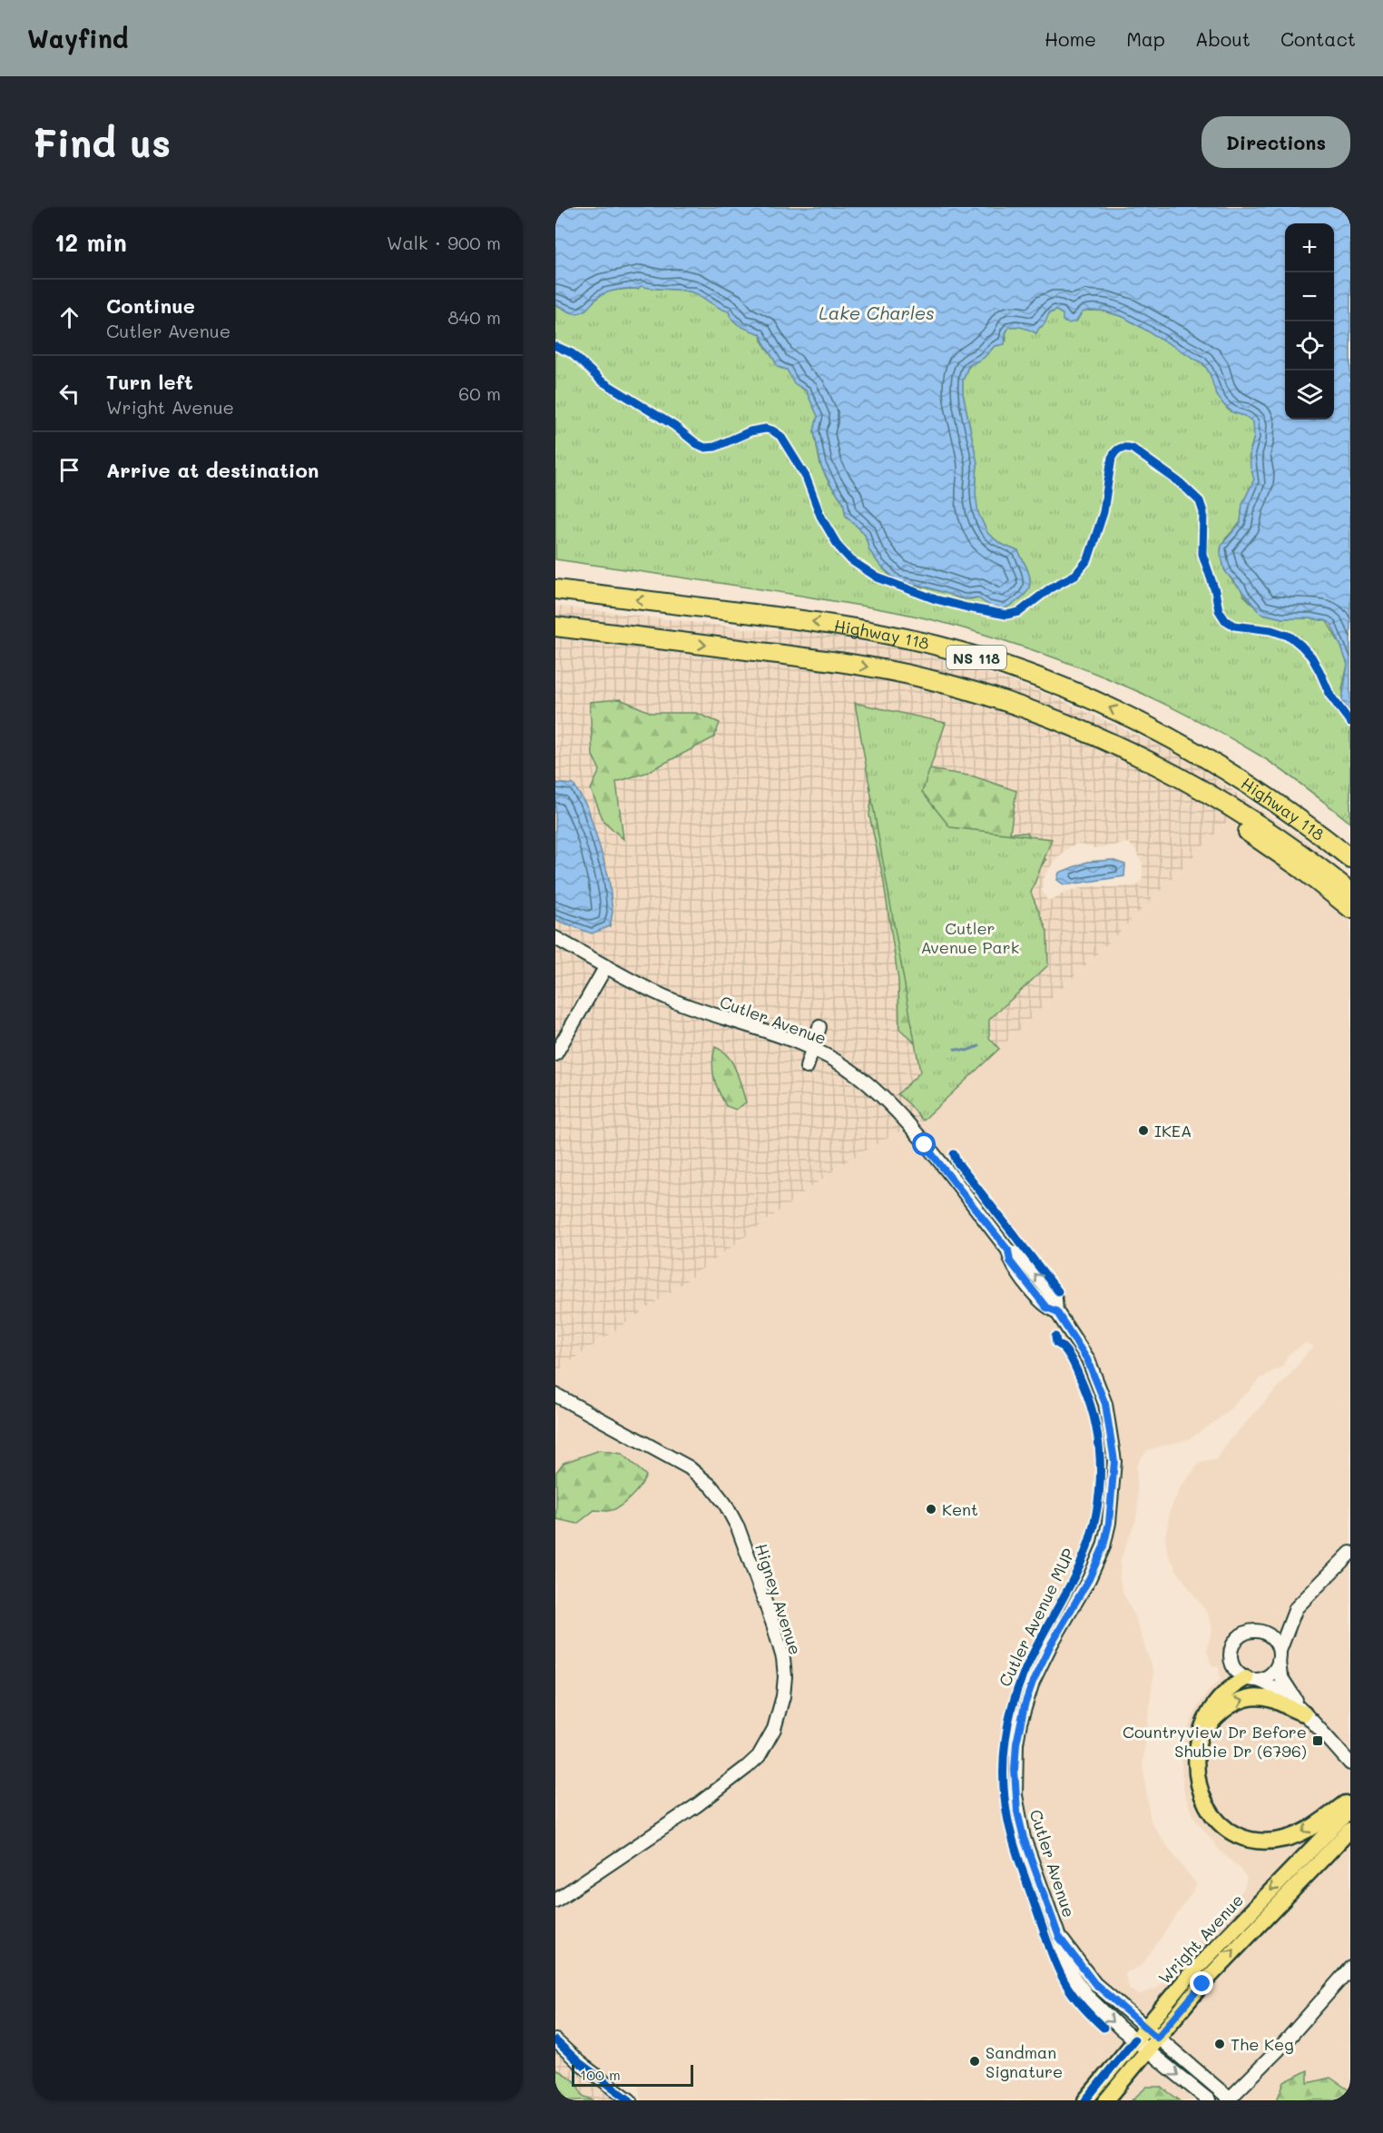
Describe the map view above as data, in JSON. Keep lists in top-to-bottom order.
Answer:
{
  "streets": {
    "highway": ["Highway 118", "NS 118"],
    "main road": ["Wright Avenue"],
    "street": ["Cutler Avenue", "Higney Avenue"],
    "cycle path": ["Cutler Avenue MUP"]
  },
  "crossings": [
    ["Cutler Avenue", "Wright Avenue"]
  ],
  "water": ["Lake Charles"],
  "parks": ["Cutler Avenue Park"],
  "places": {
    "other": [
      "IKEA",
      "Kent",
      "The Keg",
      "Sandman Signature"
    ],
    "transit": ["Countryview Dr Before Shubie Dr (6796)"]
  },
  "scale_bar": "100 m",
  "page": {
    "header": "Wayfind",
    "nav": [
      "Home",
      "Map",
      "About",
      "Contact"
    ],
    "buttons": "Directions",
    "title": "Find us",
    "heading": ["12 min", "Walk · 900 m"],
    "map_buttons": ["+", "−"],
    "list": [
      ["Continue", "Cutler Avenue", "840 m"],
      ["Turn left", "Wright Avenue", "60 m"],
      "Arrive at destination"
    ],
    "scale": "100 m"
  }
}
